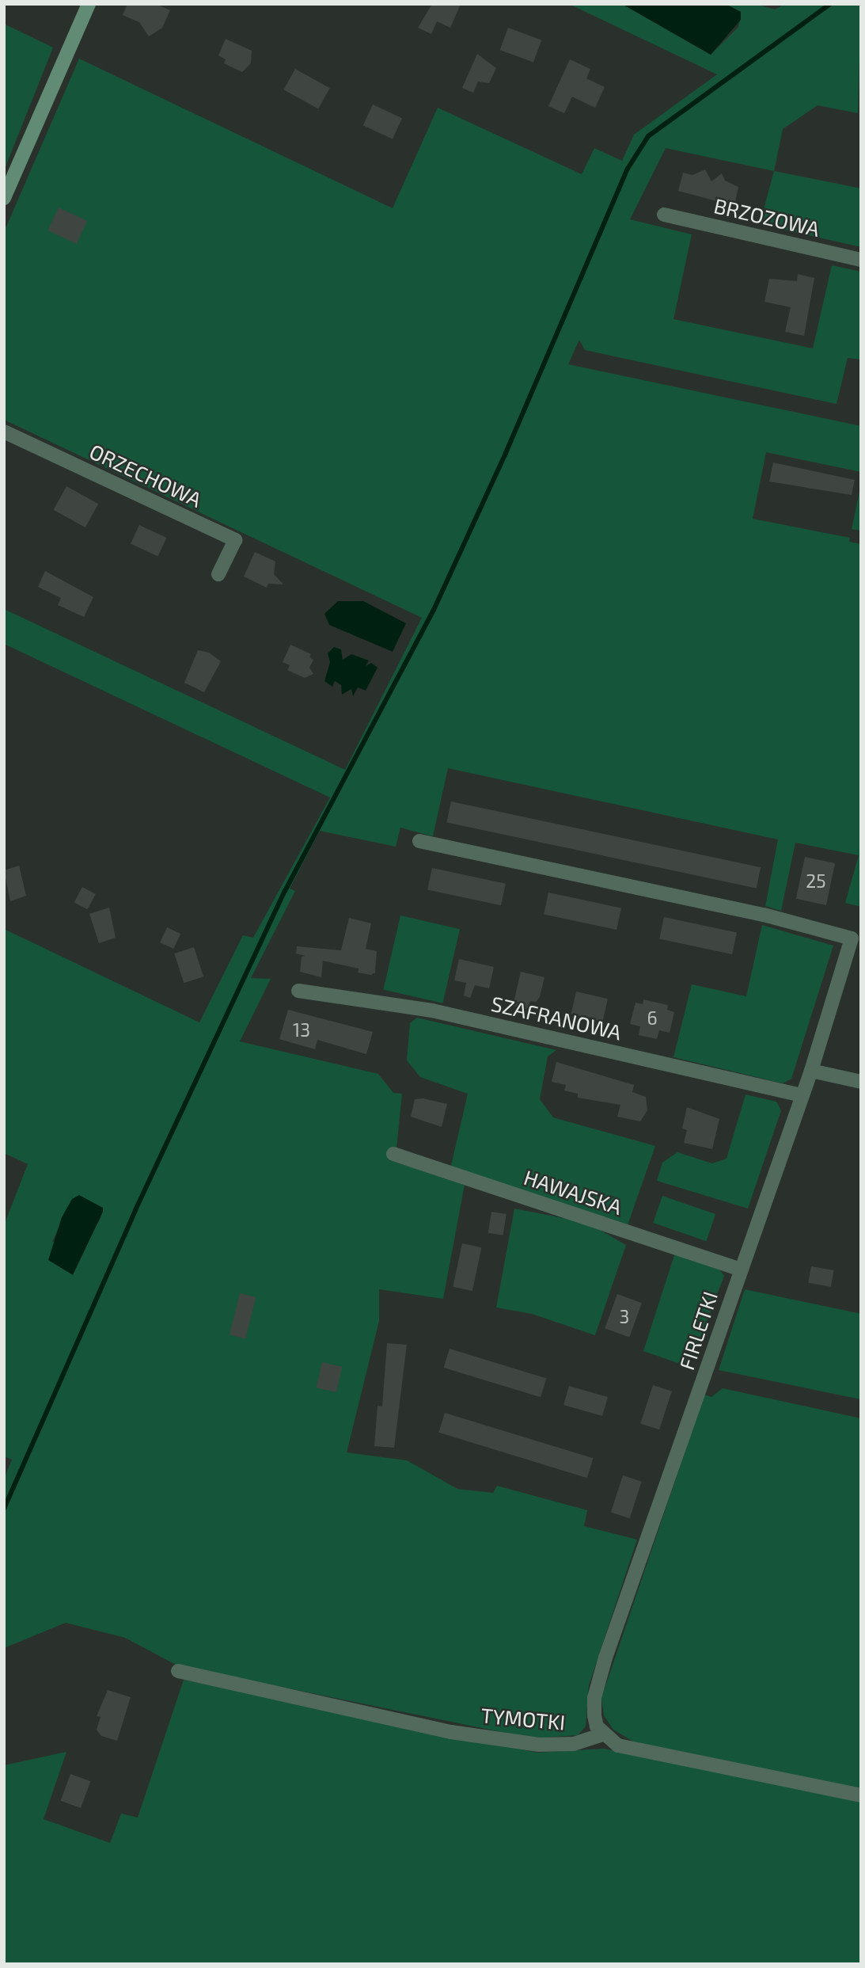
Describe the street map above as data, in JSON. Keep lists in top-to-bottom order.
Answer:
{
  "streets": {
    "street": [
      "BRZOZOWA",
      "ORZECHOWA",
      "SZAFRANOWA",
      "HAWAJSKA",
      "FIRLETKI",
      "TYMOTKI"
    ]
  },
  "crossings": [
    ["SZAFRANOWA", "FIRLETKI"],
    ["HAWAJSKA", "FIRLETKI"],
    ["FIRLETKI", "TYMOTKI"]
  ],
  "house_numbers": [
    "25",
    "6",
    "13",
    "3"
  ]
}
